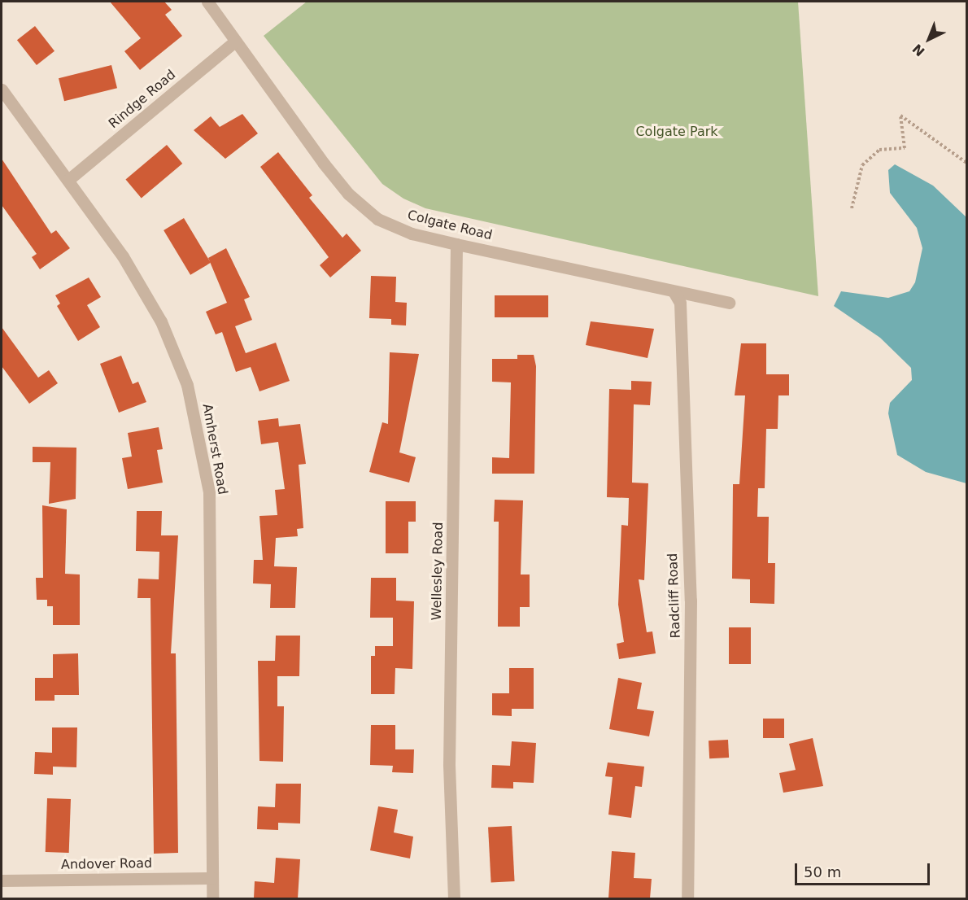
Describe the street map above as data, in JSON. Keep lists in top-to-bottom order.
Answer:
{
  "streets": {
    "street": [
      "Rindge Road",
      "Colgate Road",
      "Amherst Road",
      "Wellesley Road",
      "Radcliff Road",
      "Andover Road"
    ]
  },
  "crossings": [
    ["Rindge Road", "Colgate Road"],
    ["Rindge Road", "Amherst Road"],
    ["Colgate Road", "Wellesley Road"],
    ["Colgate Road", "Radcliff Road"],
    ["Amherst Road", "Andover Road"]
  ],
  "parks": ["Colgate Park"],
  "scale_bar": "50 m",
  "north": "bottom left"
}
